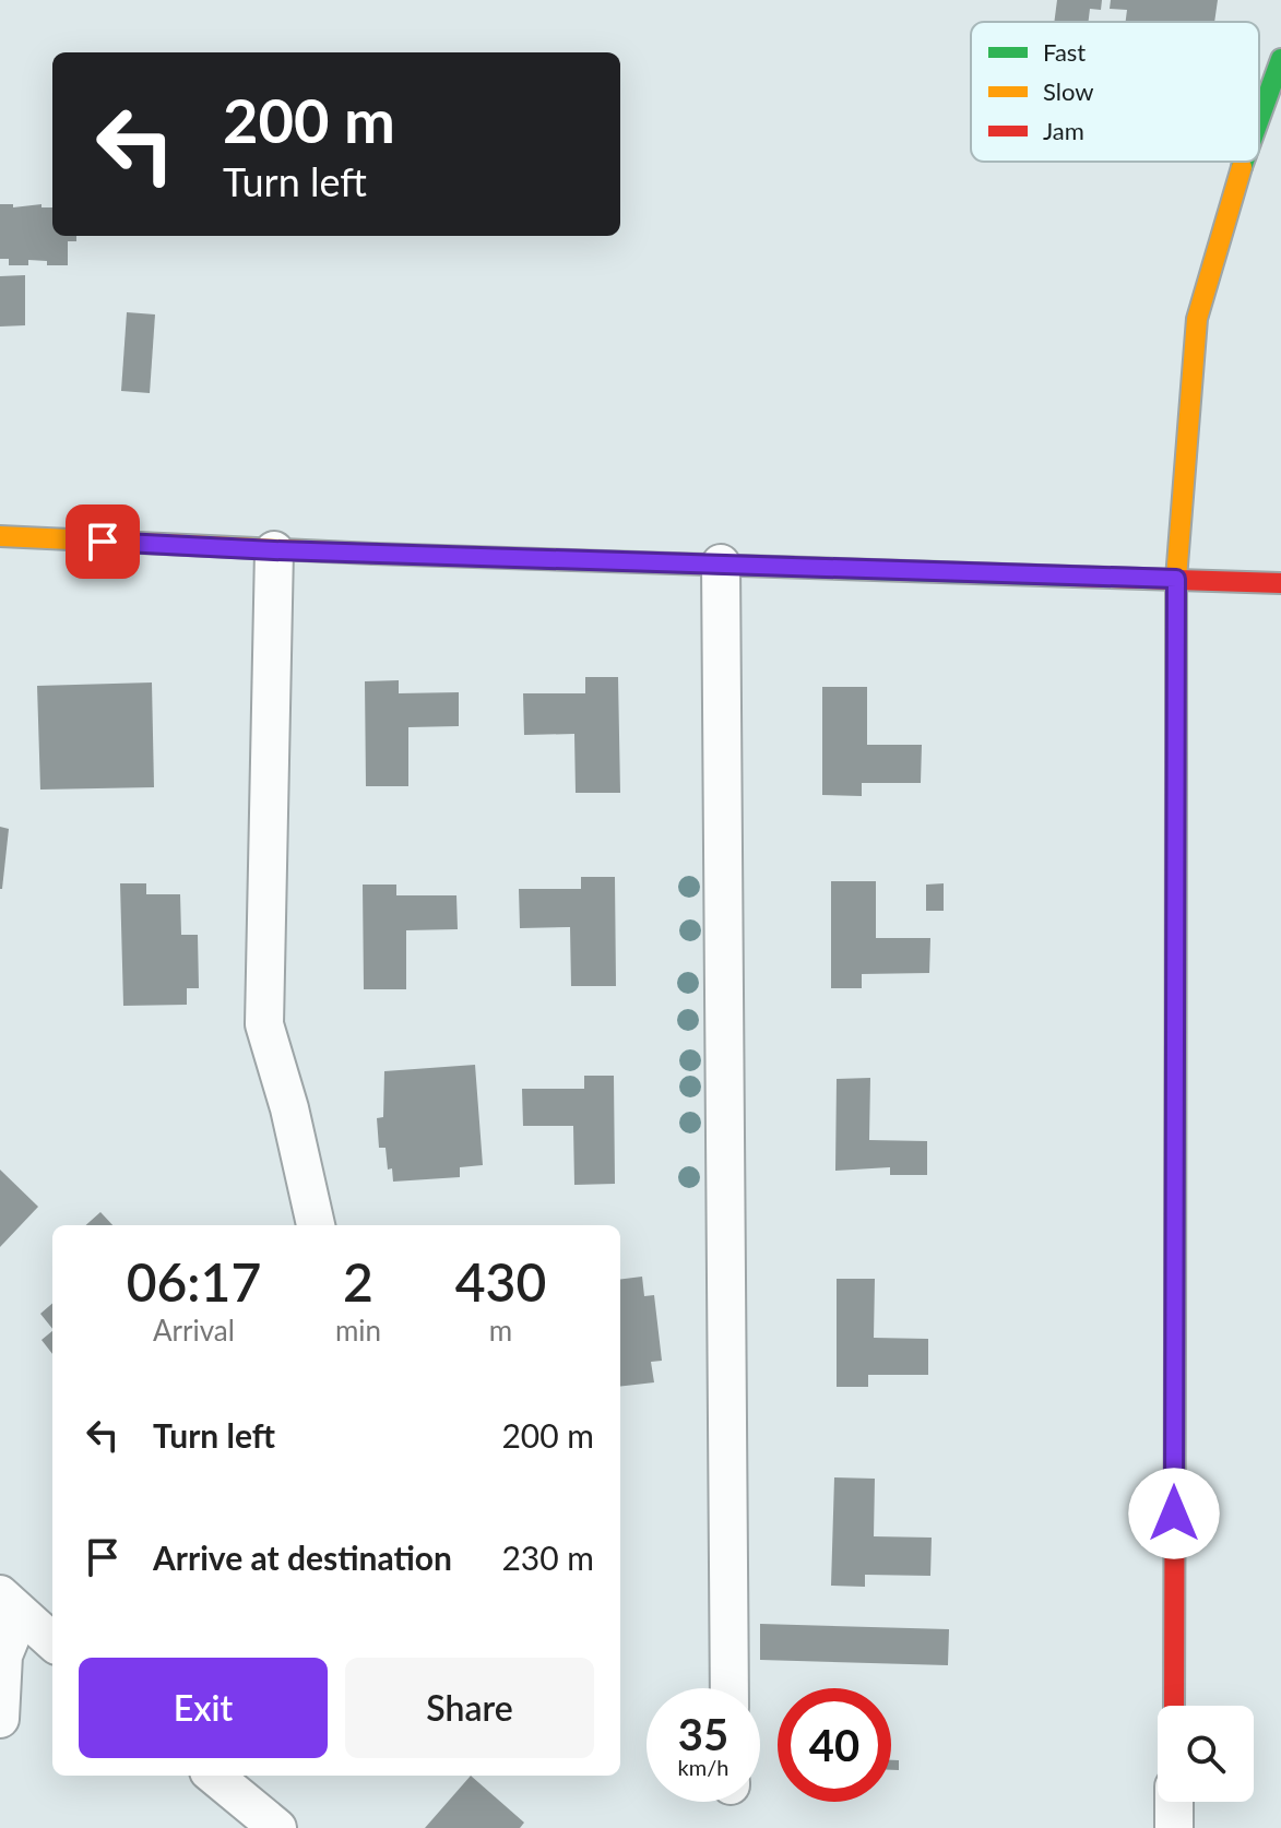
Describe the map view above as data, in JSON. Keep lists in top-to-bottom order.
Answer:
{
  "legend": ["Fast", "Slow", "Jam"],
  "page": {
    "turn": ["200 m", "Turn left"],
    "eta": [
      "06:17",
      "Arrival",
      "2",
      "min",
      "430",
      "m"
    ],
    "list": [
      {
        "name": "Turn left",
        "value": "200 m"
      },
      {
        "name": "Arrive at destination",
        "value": "230 m"
      }
    ],
    "buttons": ["Exit", "Share"],
    "speed": "35 km/h",
    "limit": "40"
  }
}
